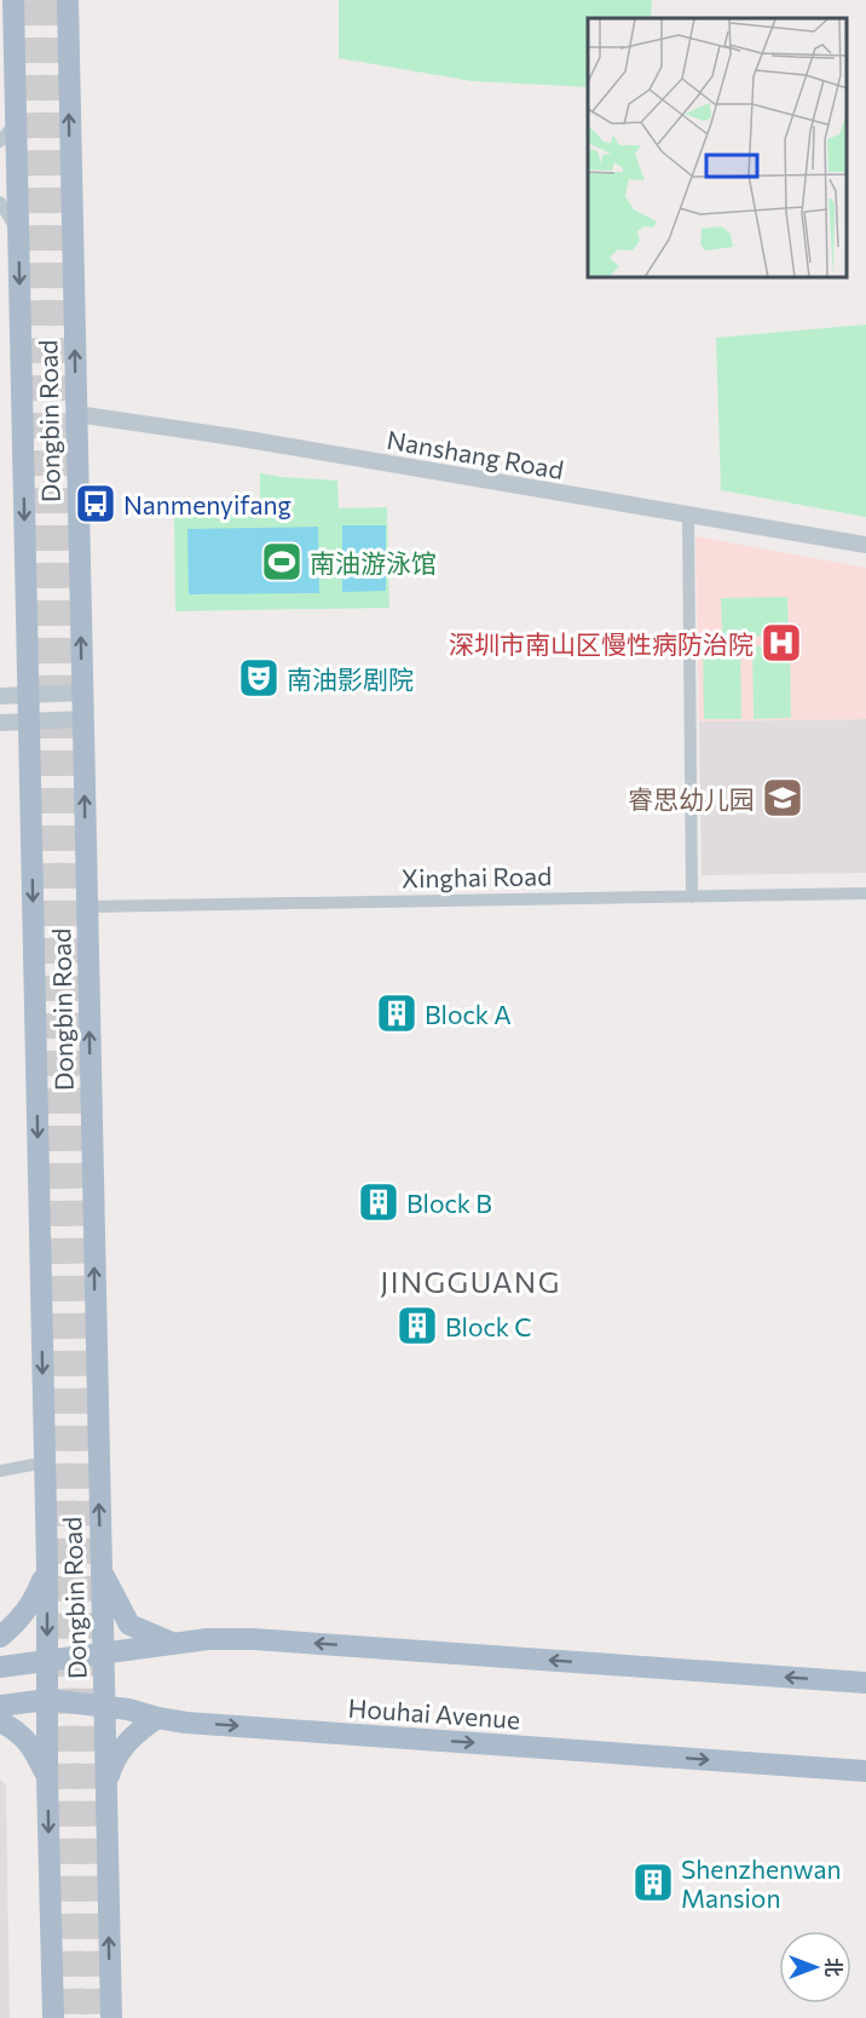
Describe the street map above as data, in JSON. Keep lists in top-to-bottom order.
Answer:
{
  "streets": {
    "main road": ["Dongbin Road", "Houhai Avenue"],
    "street": ["Nanshang Road", "Xinghai Road"]
  },
  "crossings": [
    ["Dongbin Road", "Nanshang Road"],
    ["Dongbin Road", "Xinghai Road"],
    ["Dongbin Road", "Houhai Avenue"]
  ],
  "districts": ["JINGGUANG"],
  "places": {
    "bus stop": ["Nanmenyifang"],
    "sports": ["南油游泳馆"],
    "hospital": ["深圳市南山区慢性病防治院"],
    "theatre": ["南油影剧院"],
    "school or university": ["睿思幼儿园"],
    "building": [
      "Block A",
      "Block B",
      "Block C",
      "Shenzhenwan Mansion"
    ]
  },
  "north": "right"
}
